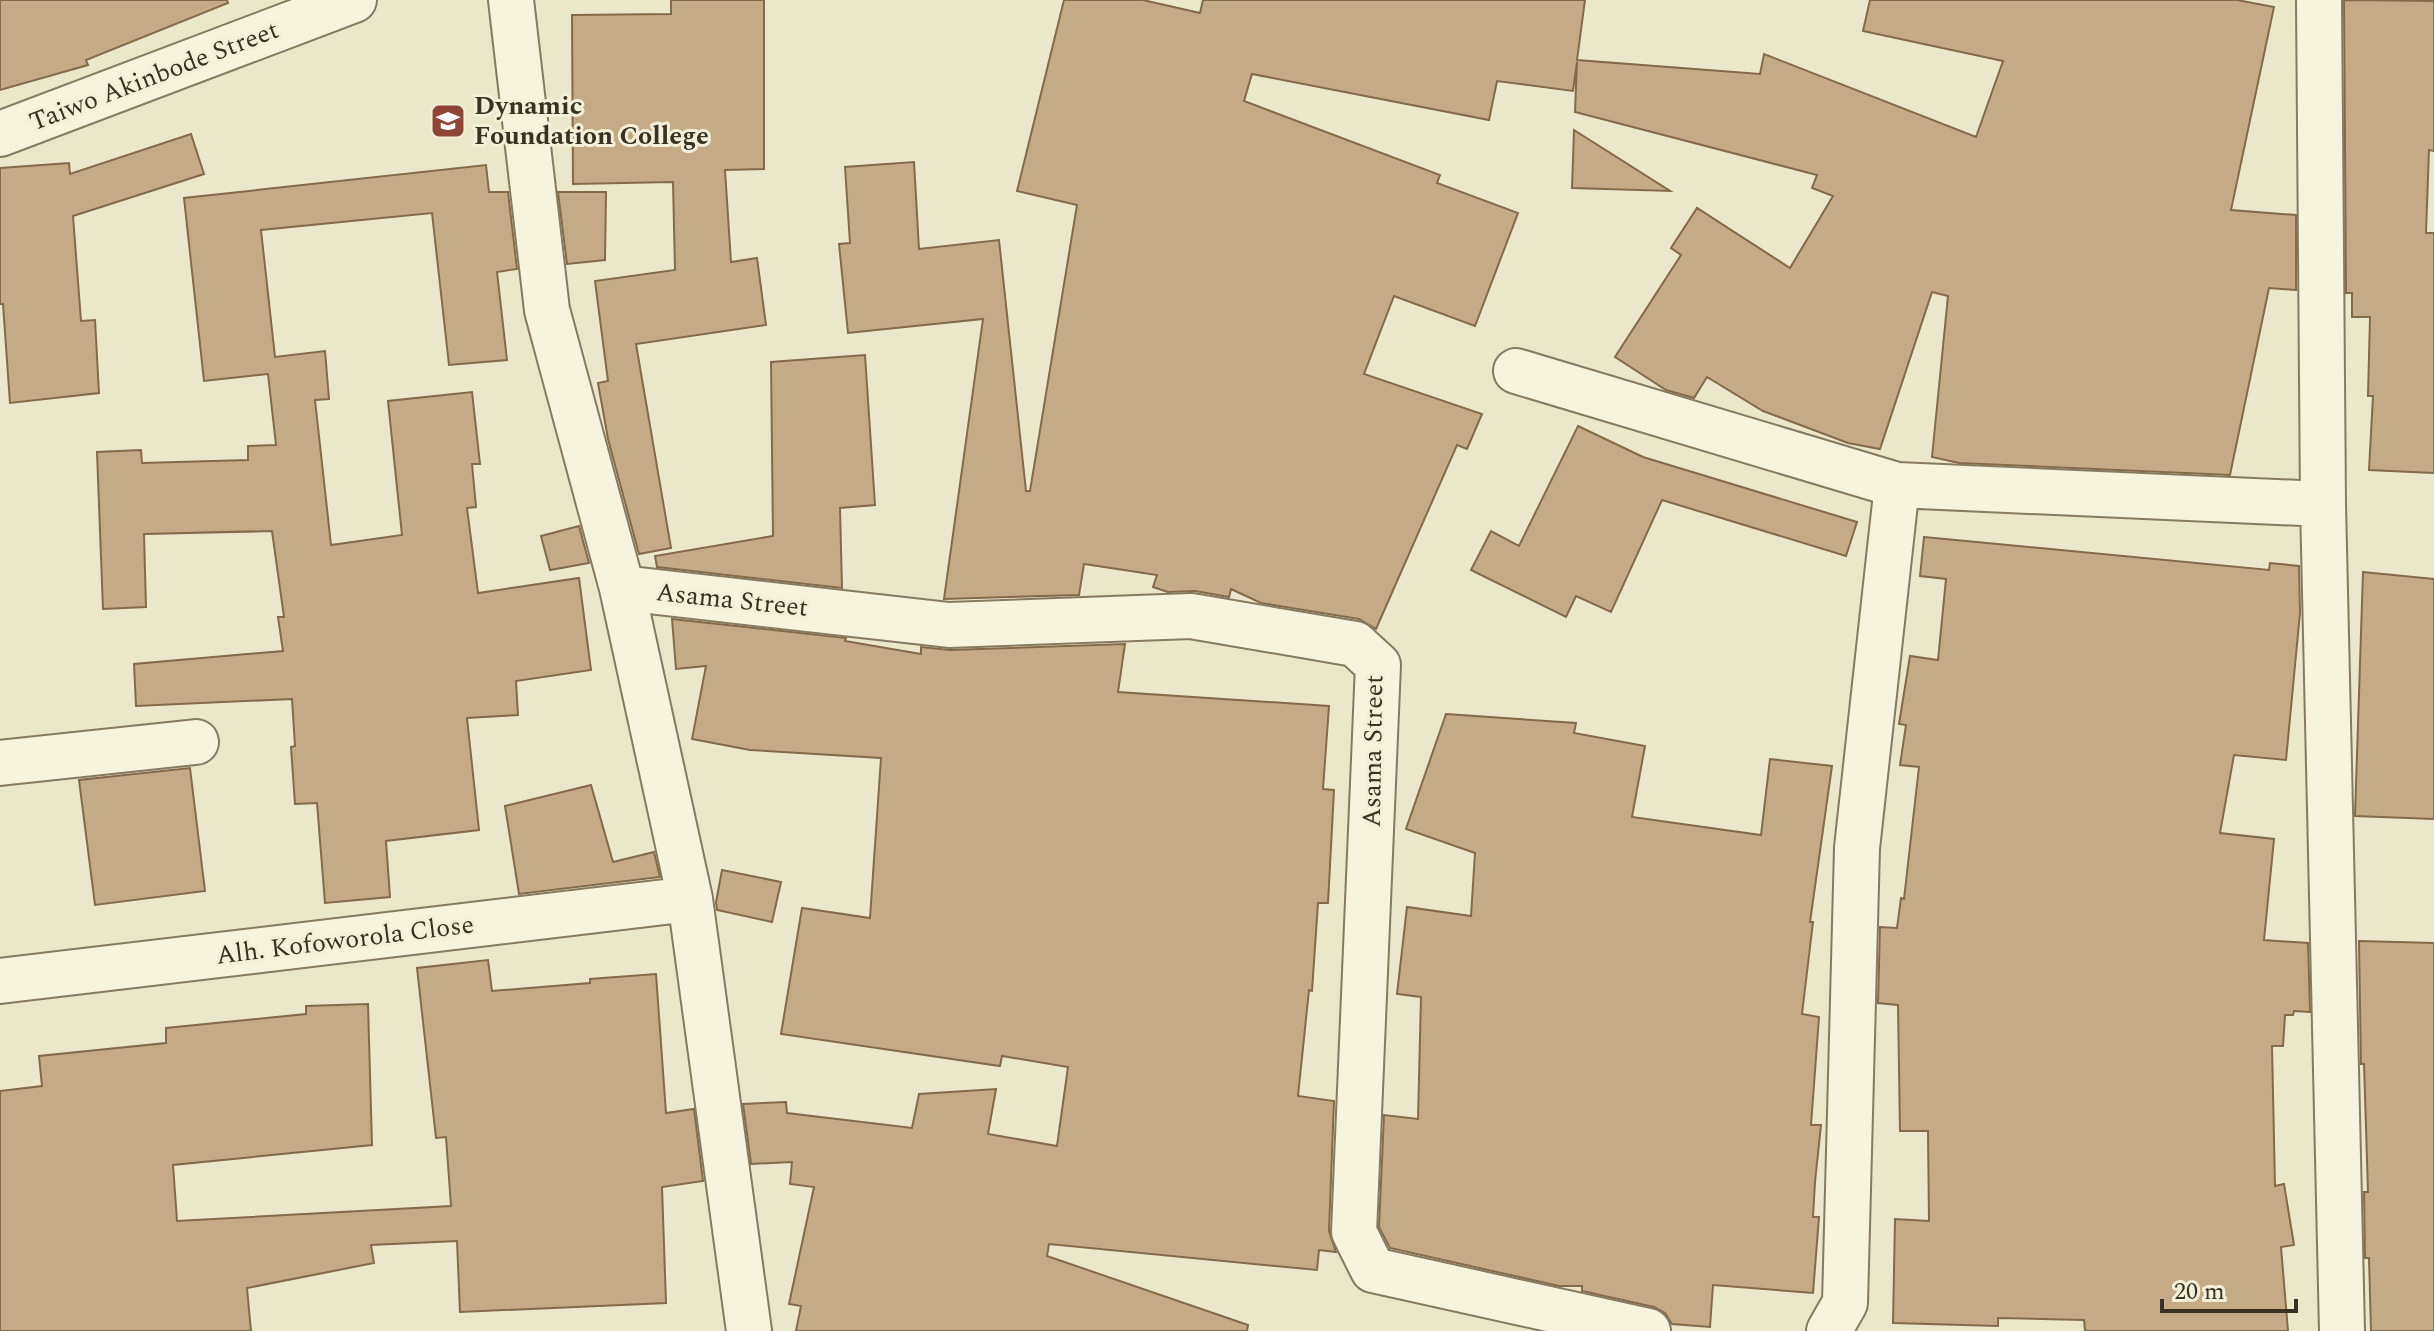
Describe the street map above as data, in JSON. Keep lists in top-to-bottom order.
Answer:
{
  "streets": {
    "street": ["Taiwo Akinbode Street", "Asama Street", "Alh. Kofoworola Close"]
  },
  "places": {
    "school or university": ["Dynamic Foundation College"]
  },
  "scale_bar": "20 m"
}
